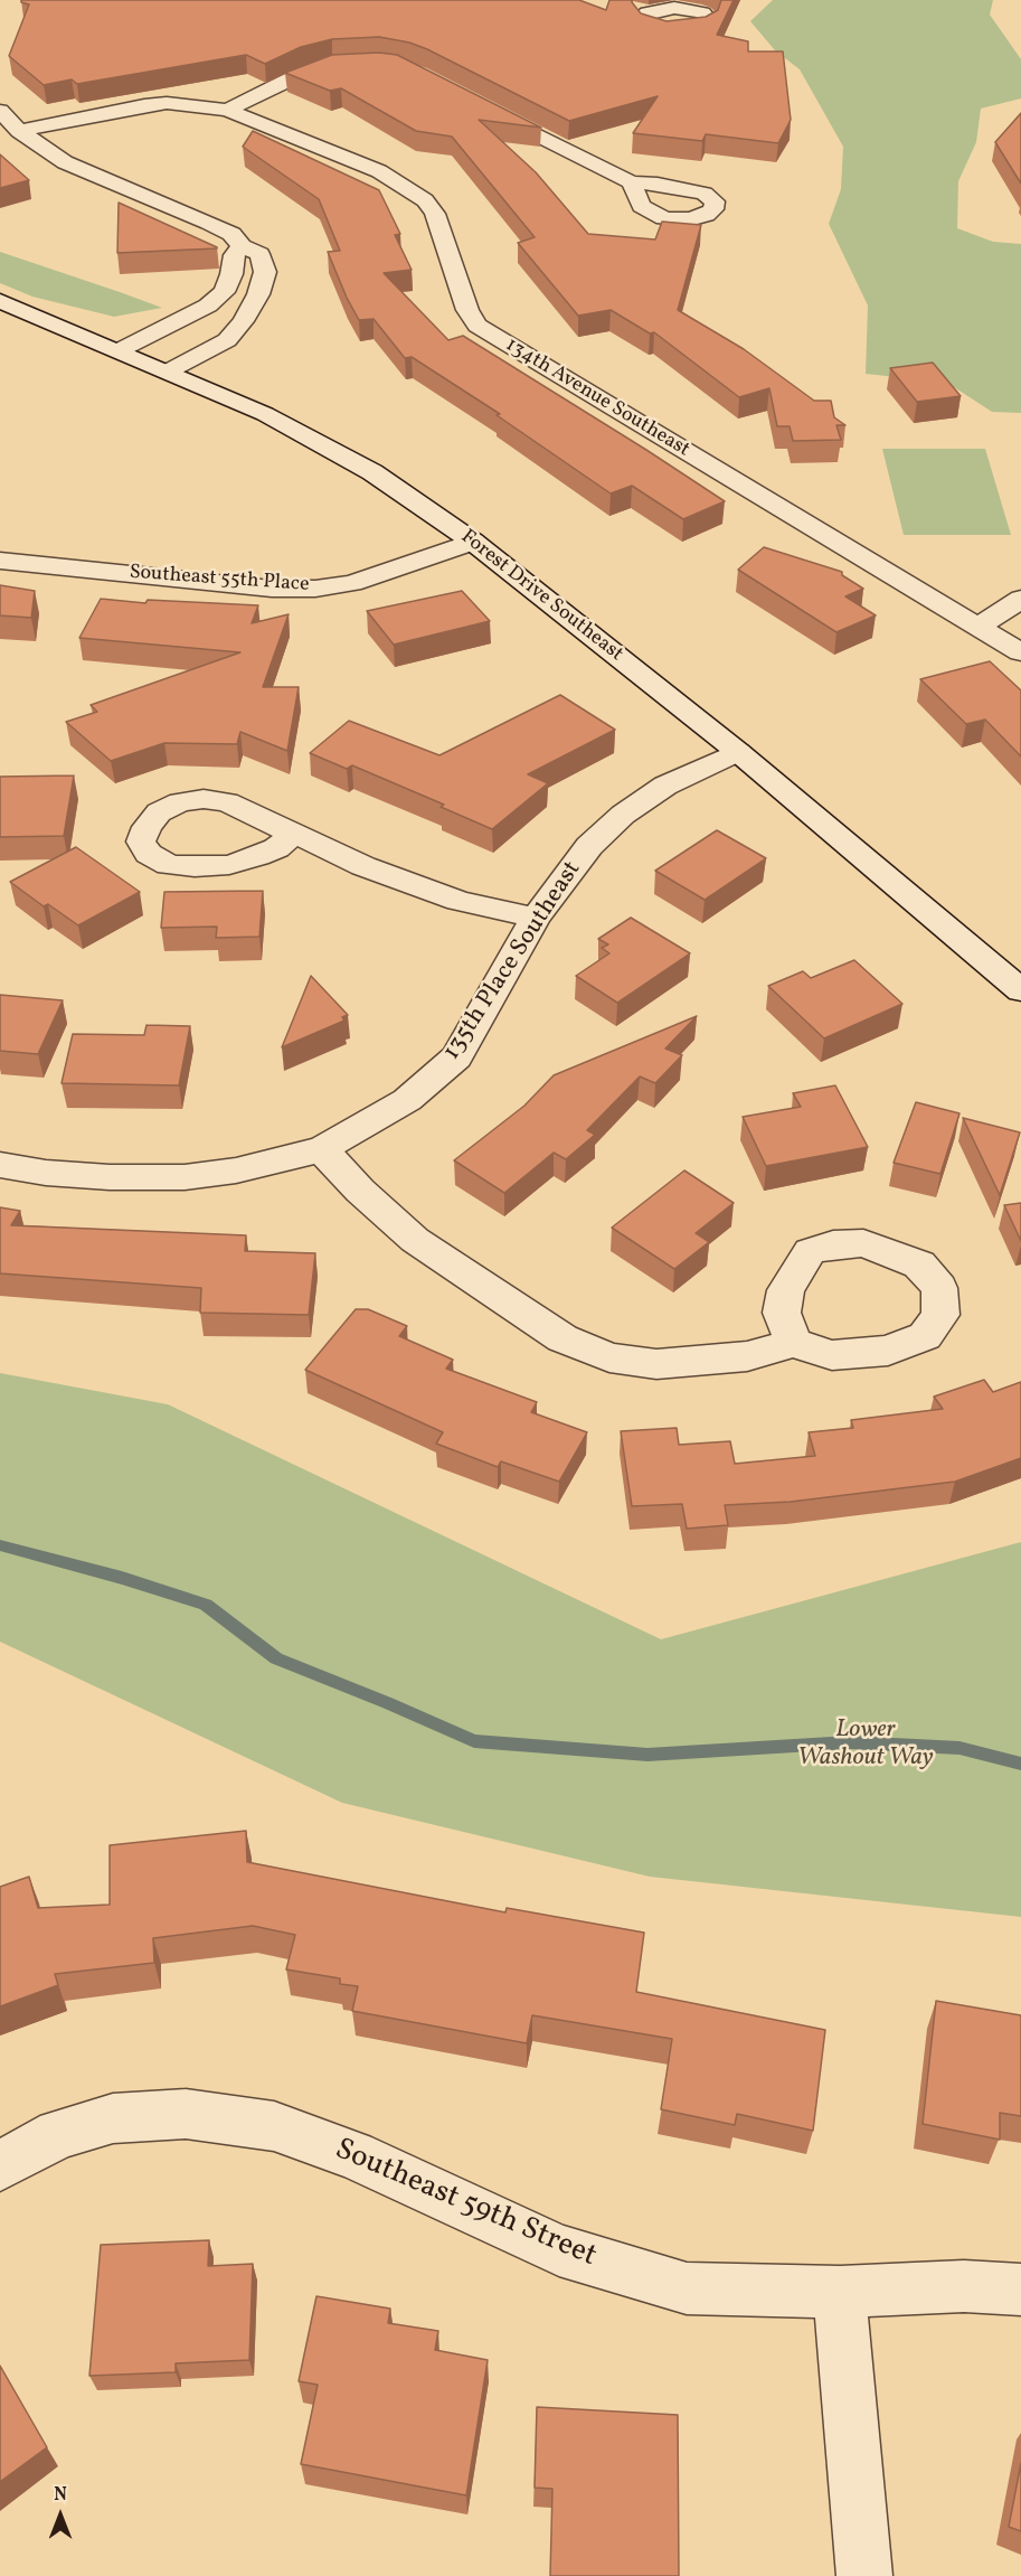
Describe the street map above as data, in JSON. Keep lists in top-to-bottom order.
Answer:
{
  "streets": {
    "street": [
      "134th Avenue Southeast",
      "Southeast 55th Place",
      "Forest Drive Southeast",
      "135th Place Southeast",
      "Southeast 59th Street"
    ]
  },
  "crossings": [
    ["Southeast 55th Place", "Forest Drive Southeast"],
    ["Forest Drive Southeast", "135th Place Southeast"]
  ],
  "parks": ["Lower Washout Way"],
  "north": "top"
}
